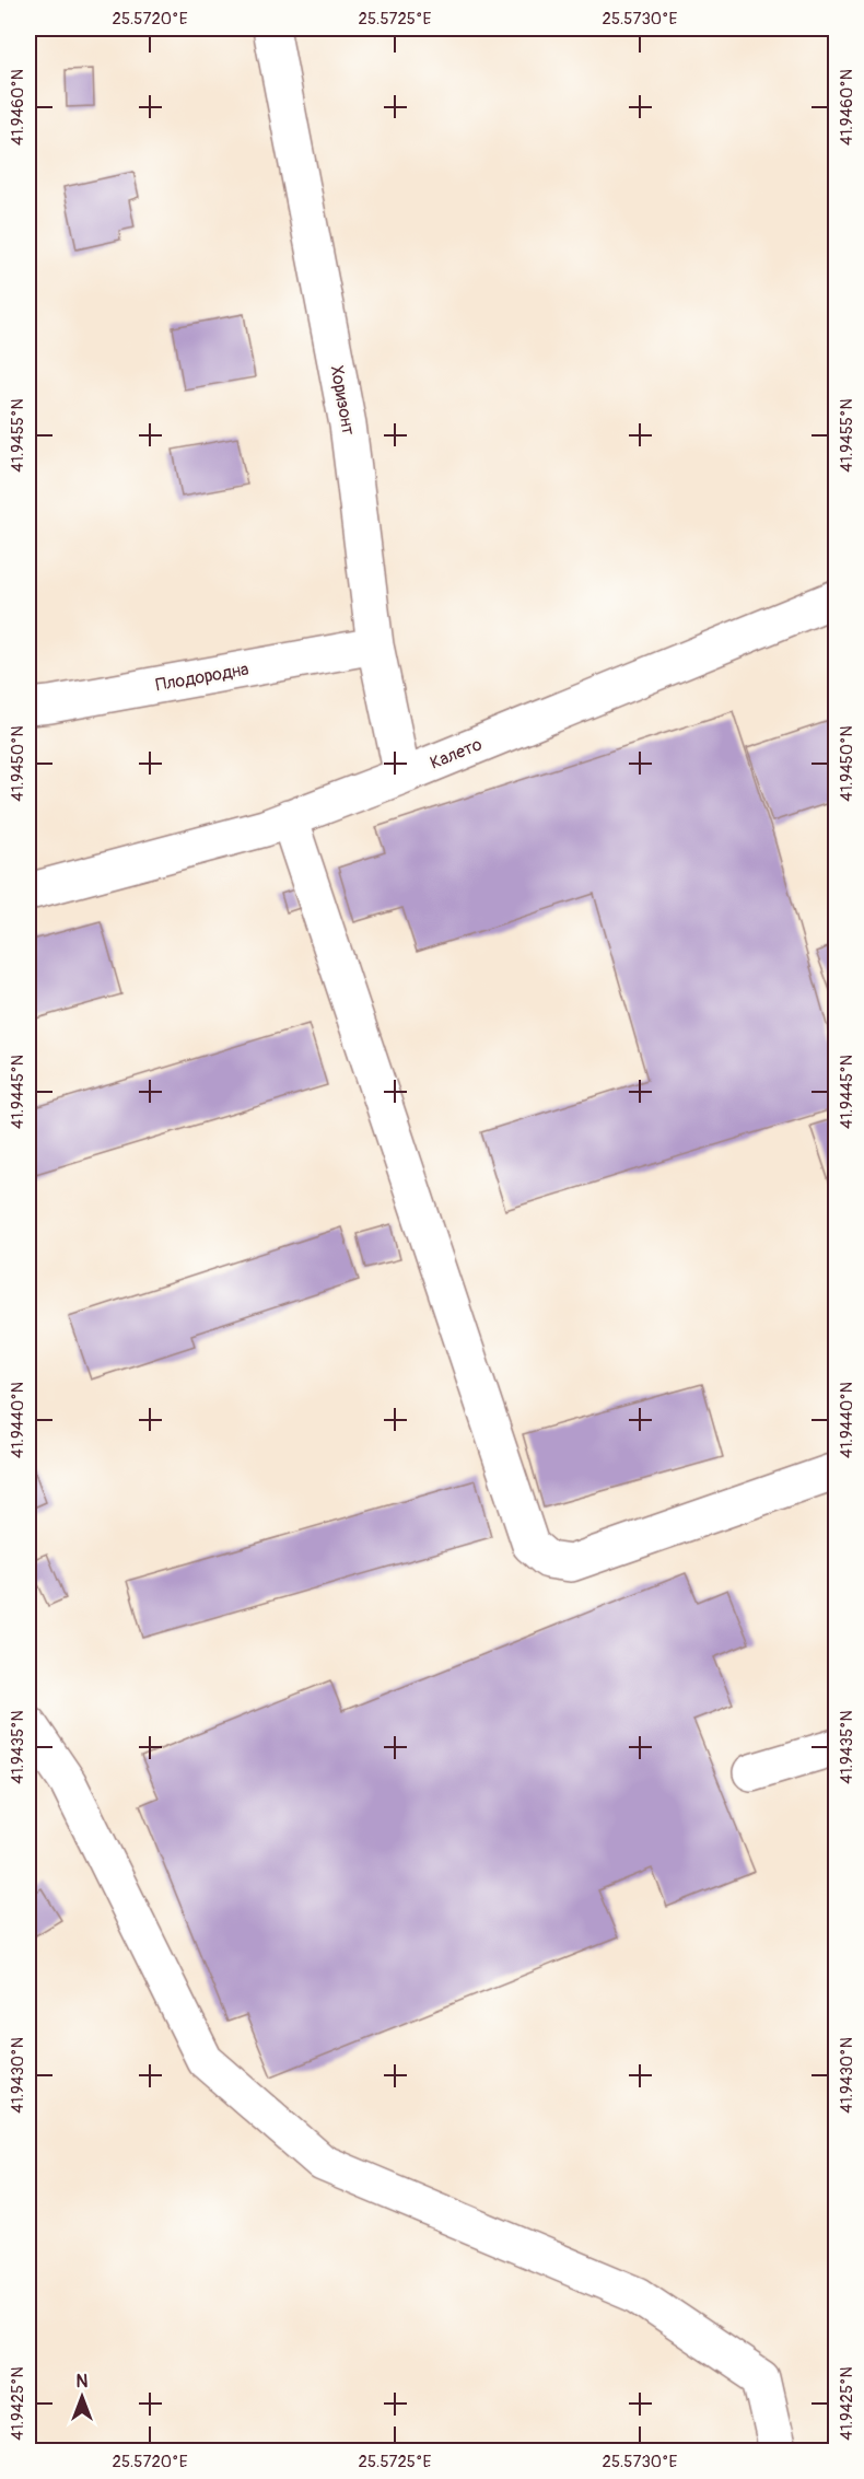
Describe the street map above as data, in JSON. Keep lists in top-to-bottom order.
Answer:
{
  "streets": {
    "street": ["Хоризонт", "Плодородна", "Калето"]
  },
  "crossings": [
    ["Хоризонт", "Плодородна"],
    ["Хоризонт", "Калето"]
  ],
  "north": "top",
  "coordinates": [
    "25.5720°E",
    "25.5725°E",
    "25.5730°E",
    "41.9460°N",
    "41.9455°N",
    "41.9450°N",
    "41.9445°N",
    "41.9440°N",
    "41.9435°N",
    "41.9430°N",
    "41.9425°N"
  ]
}
